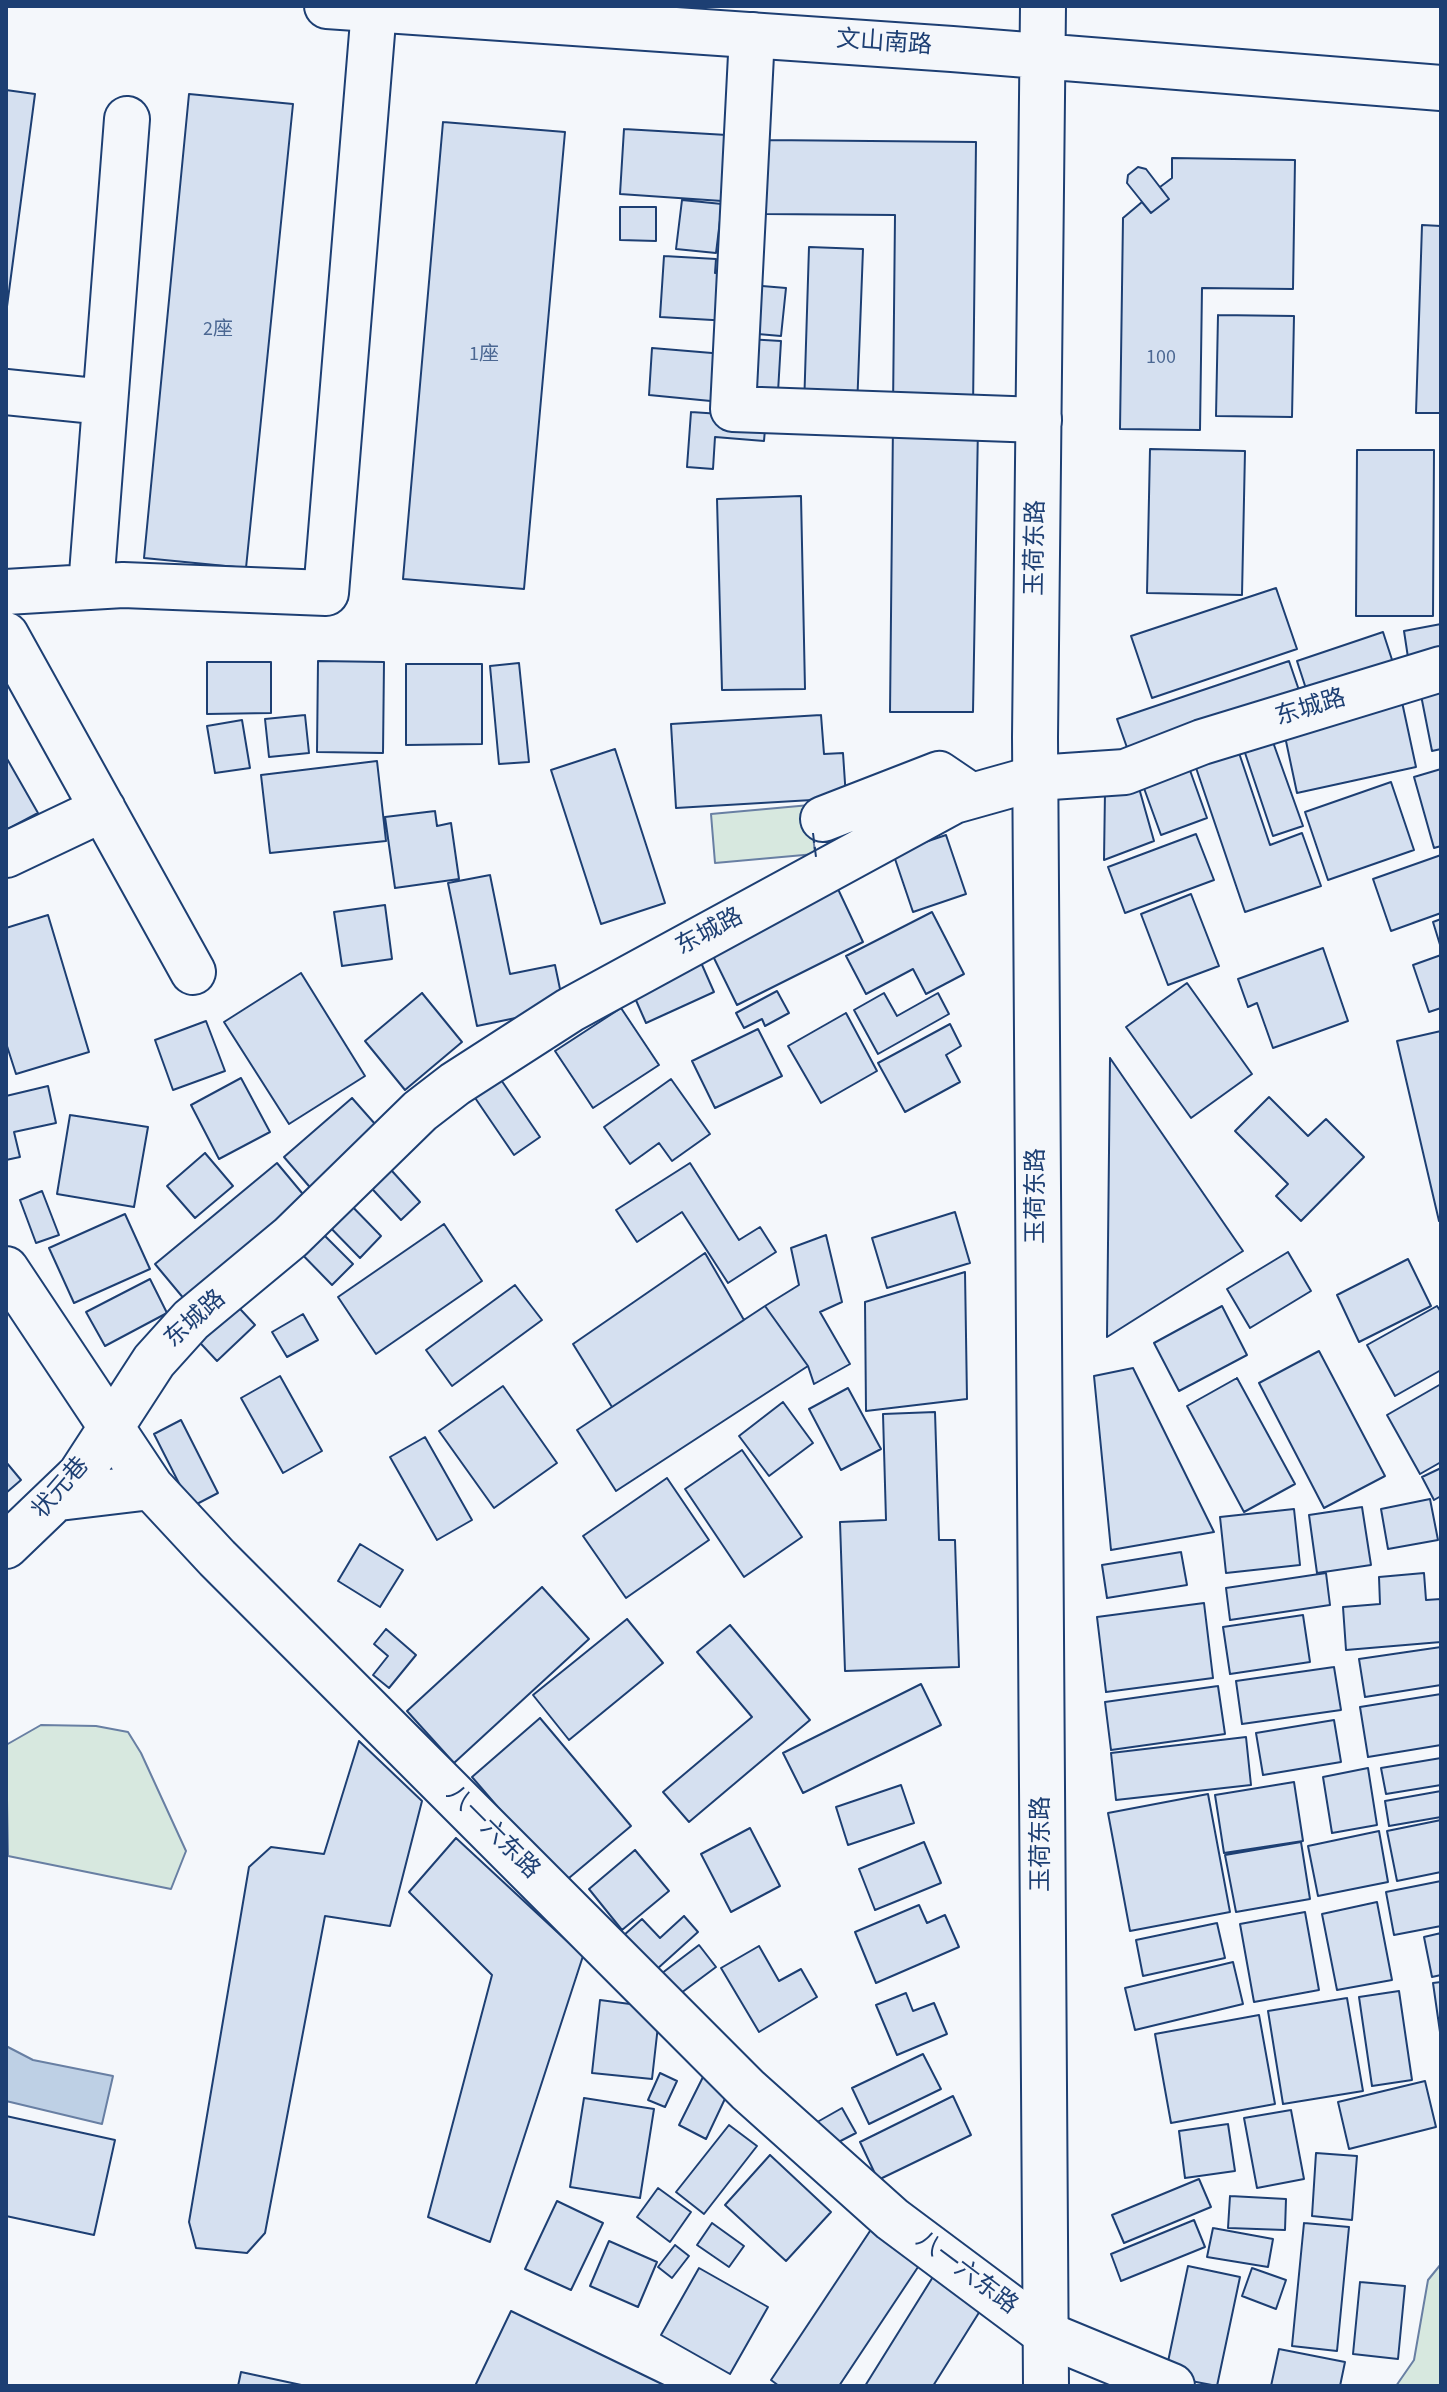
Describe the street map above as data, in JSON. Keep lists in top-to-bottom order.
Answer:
{
  "streets": {
    "street": [
      "文山南路",
      "玉荷东路",
      "东城路",
      "状元巷",
      "八一六东路"
    ]
  },
  "crossings": [
    ["文山南路", "玉荷东路"],
    ["玉荷东路", "东城路"],
    ["玉荷东路", "八一六东路"],
    ["东城路", "状元巷"],
    ["东城路", "八一六东路"],
    ["状元巷", "八一六东路"]
  ],
  "house_numbers": ["2座", "1座", "100"]
}
